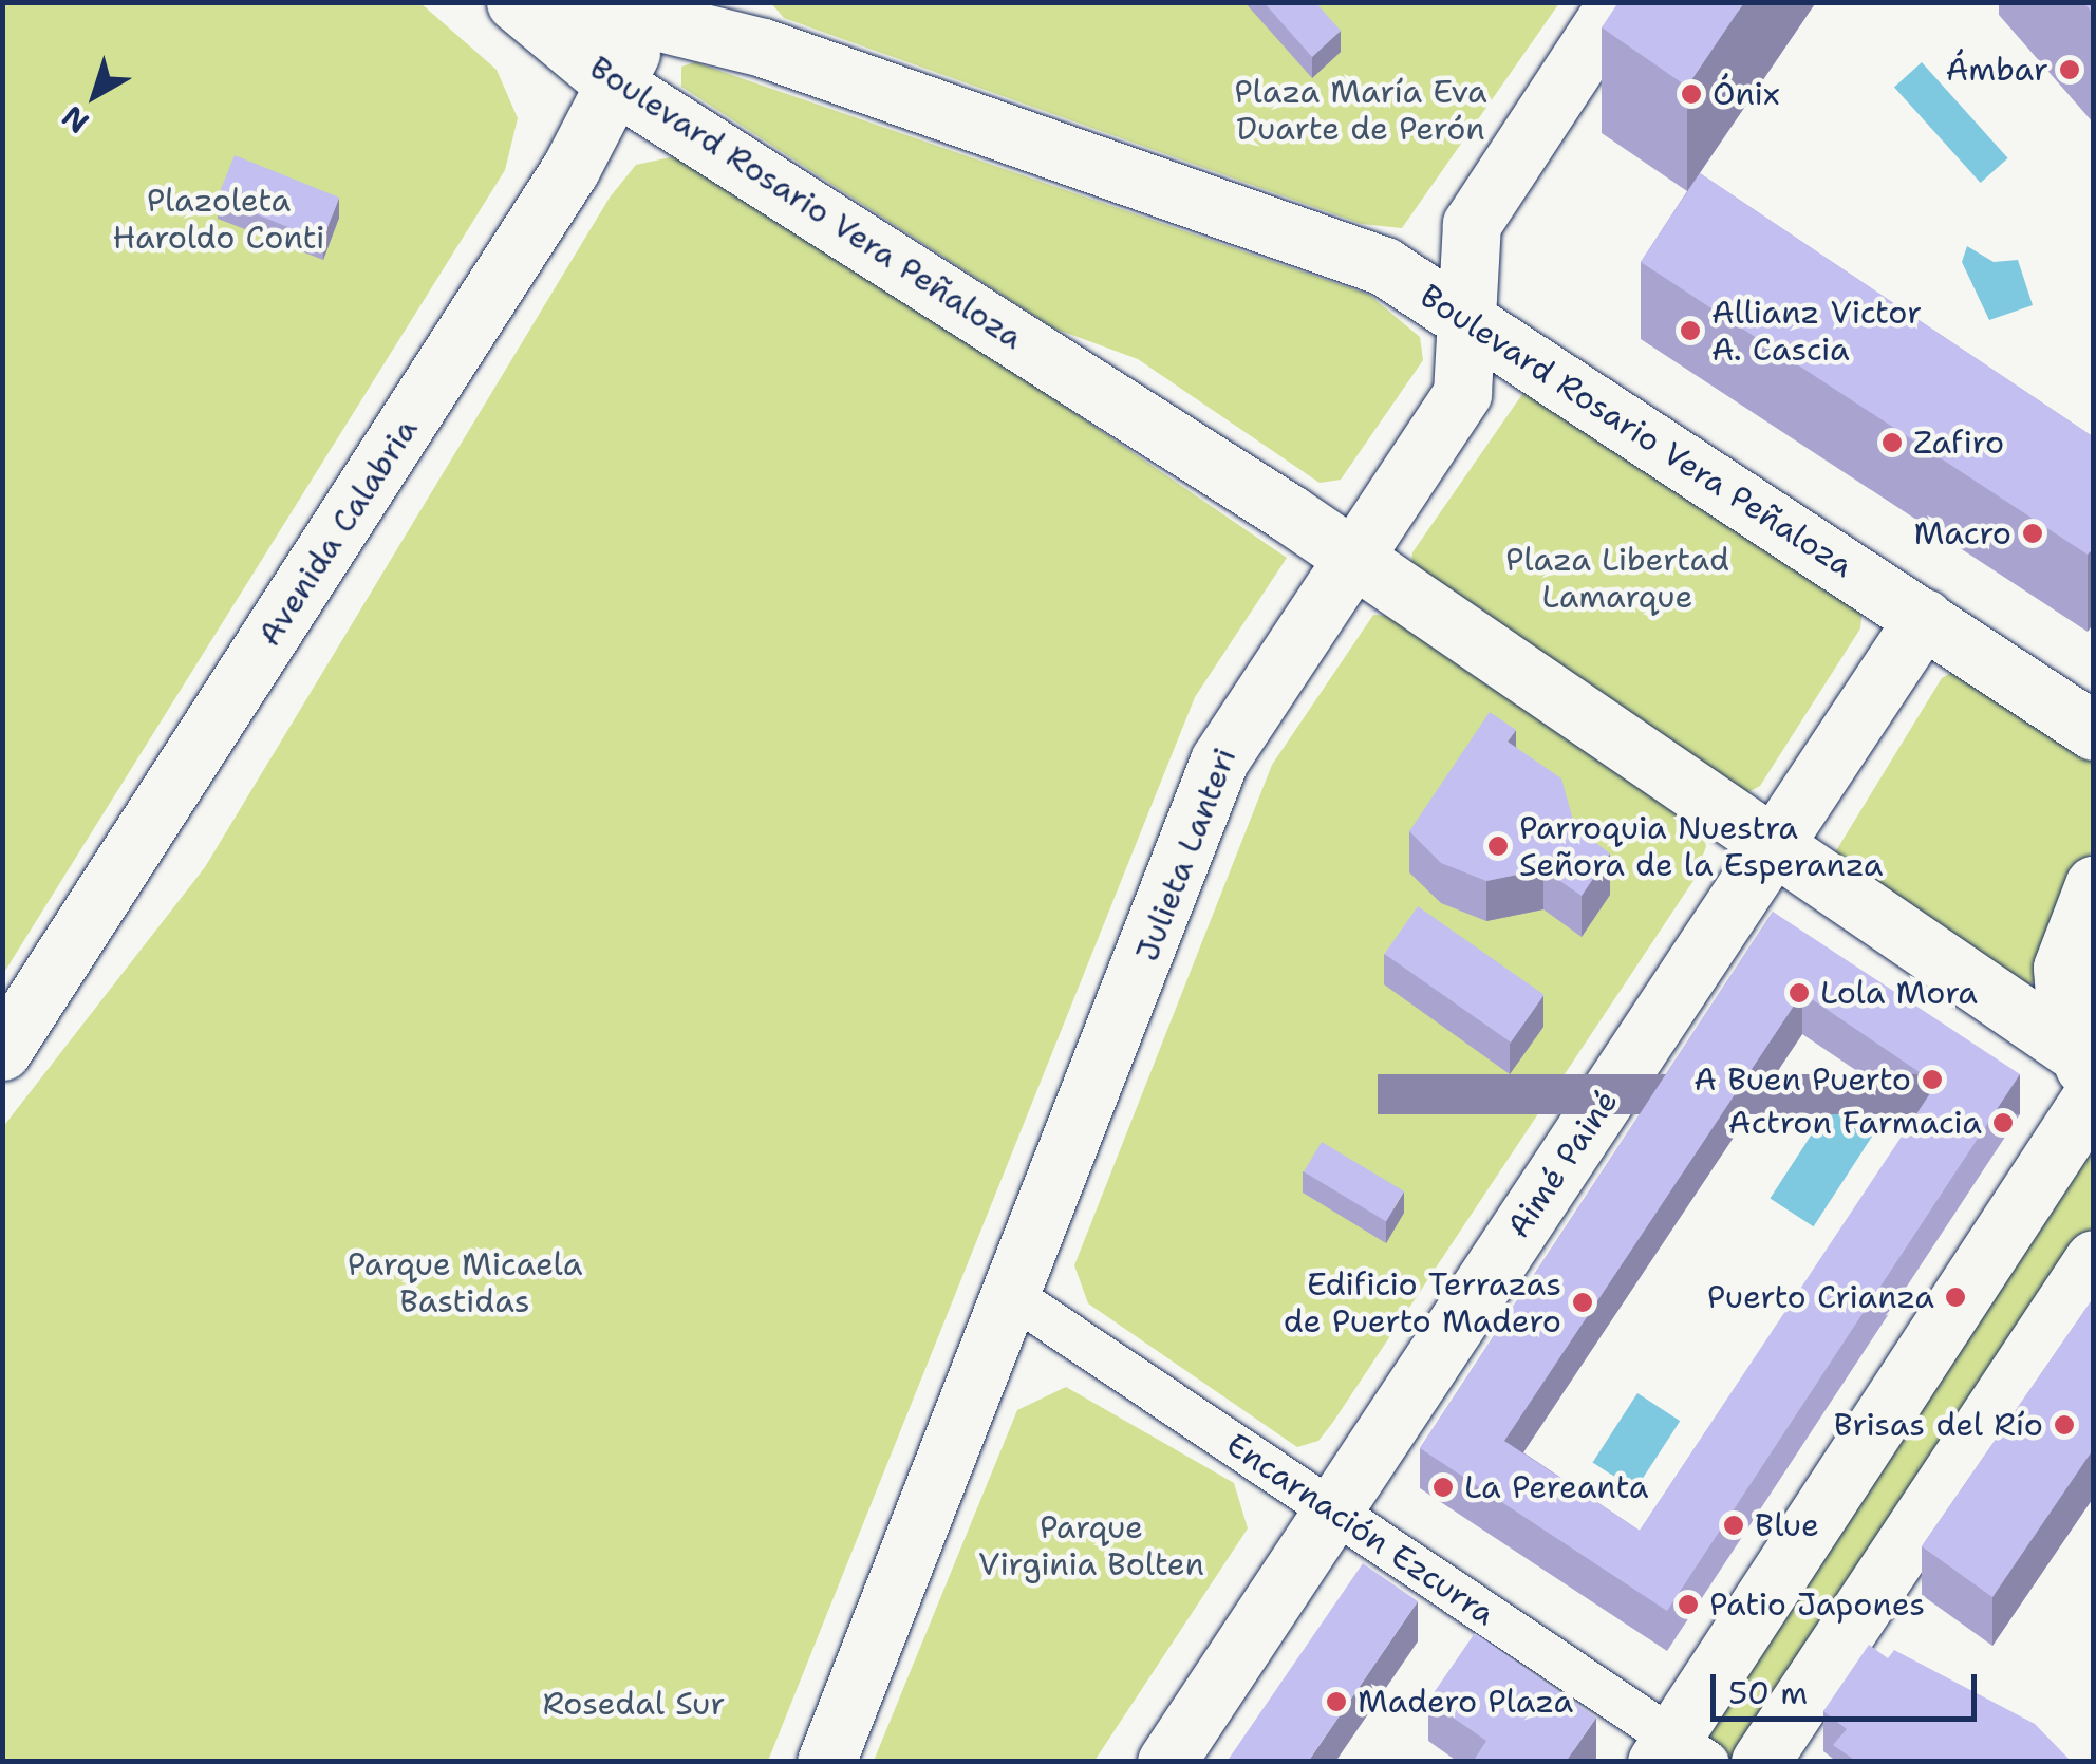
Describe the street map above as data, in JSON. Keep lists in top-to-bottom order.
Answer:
{
  "streets": {
    "main road": [
      "Boulevard Rosario Vera Peñaloza",
      "Avenida Calabria",
      "Julieta Lanteri",
      "Aimé Painé"
    ],
    "street": ["Encarnación Ezcurra"]
  },
  "crossings": [
    ["Boulevard Rosario Vera Peñaloza", "Avenida Calabria"],
    ["Boulevard Rosario Vera Peñaloza", "Julieta Lanteri"],
    ["Boulevard Rosario Vera Peñaloza", "Aimé Painé"],
    ["Julieta Lanteri", "Encarnación Ezcurra"],
    ["Aimé Painé", "Encarnación Ezcurra"]
  ],
  "parks": [
    "Plaza María Eva Duarte de Perón",
    "Plazoleta Haroldo Conti",
    "Plaza Libertad Lamarque",
    "Parque Micaela Bastidas",
    "Parque Virginia Bolten",
    "Rosedal Sur"
  ],
  "places": [
    "Ámbar",
    "Ónix",
    "Allianz Victor A. Cascia",
    "Zafiro",
    "Macro",
    "Parroquia Nuestra Señora de la Esperanza",
    "Lola Mora",
    "A Buen Puerto",
    "Actron Farmacia",
    "Puerto Crianza",
    "Edificio Terrazas de Puerto Madero",
    "Brisas del Río",
    "La Pereanta",
    "Blue",
    "Patio Japones",
    "Madero Plaza"
  ],
  "scale_bar": "50 m",
  "north": "bottom left"
}
